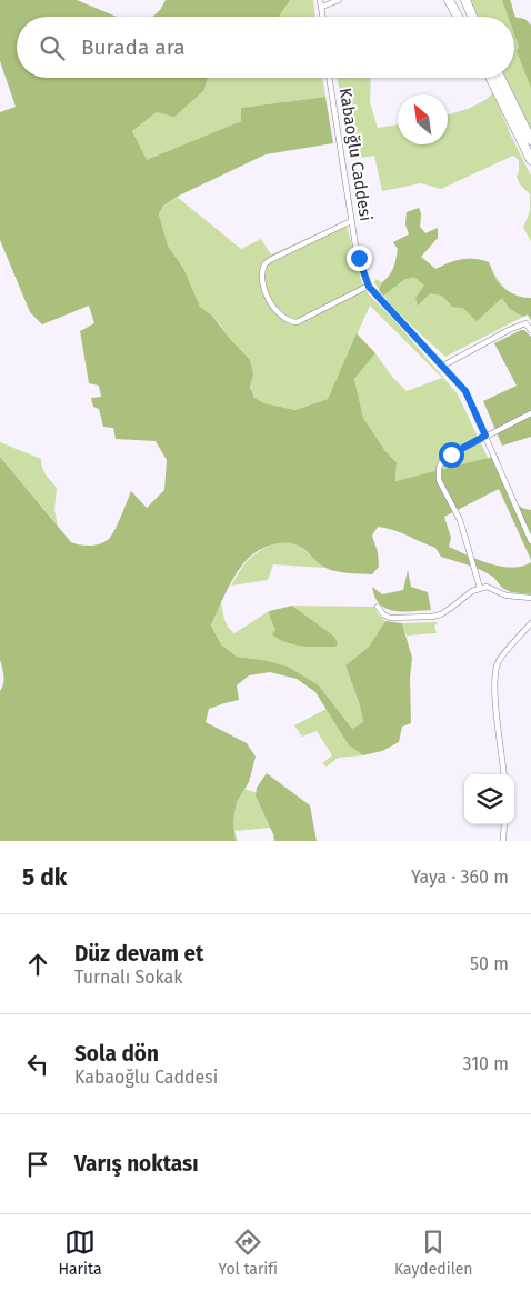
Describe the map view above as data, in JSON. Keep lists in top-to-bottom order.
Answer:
{
  "streets": {
    "street": ["Kabaoğlu Caddesi"]
  },
  "north": "top left",
  "page": {
    "search": "Burada ara",
    "heading": ["5 dk", "Yaya · 360 m"],
    "list": [
      ["Düz devam et", "Turnalı Sokak", "50 m"],
      ["Sola dön", "Kabaoğlu Caddesi", "310 m"],
      "Varış noktası"
    ],
    "nav": ["Harita", "Yol tarifi", "Kaydedilen"]
  }
}
